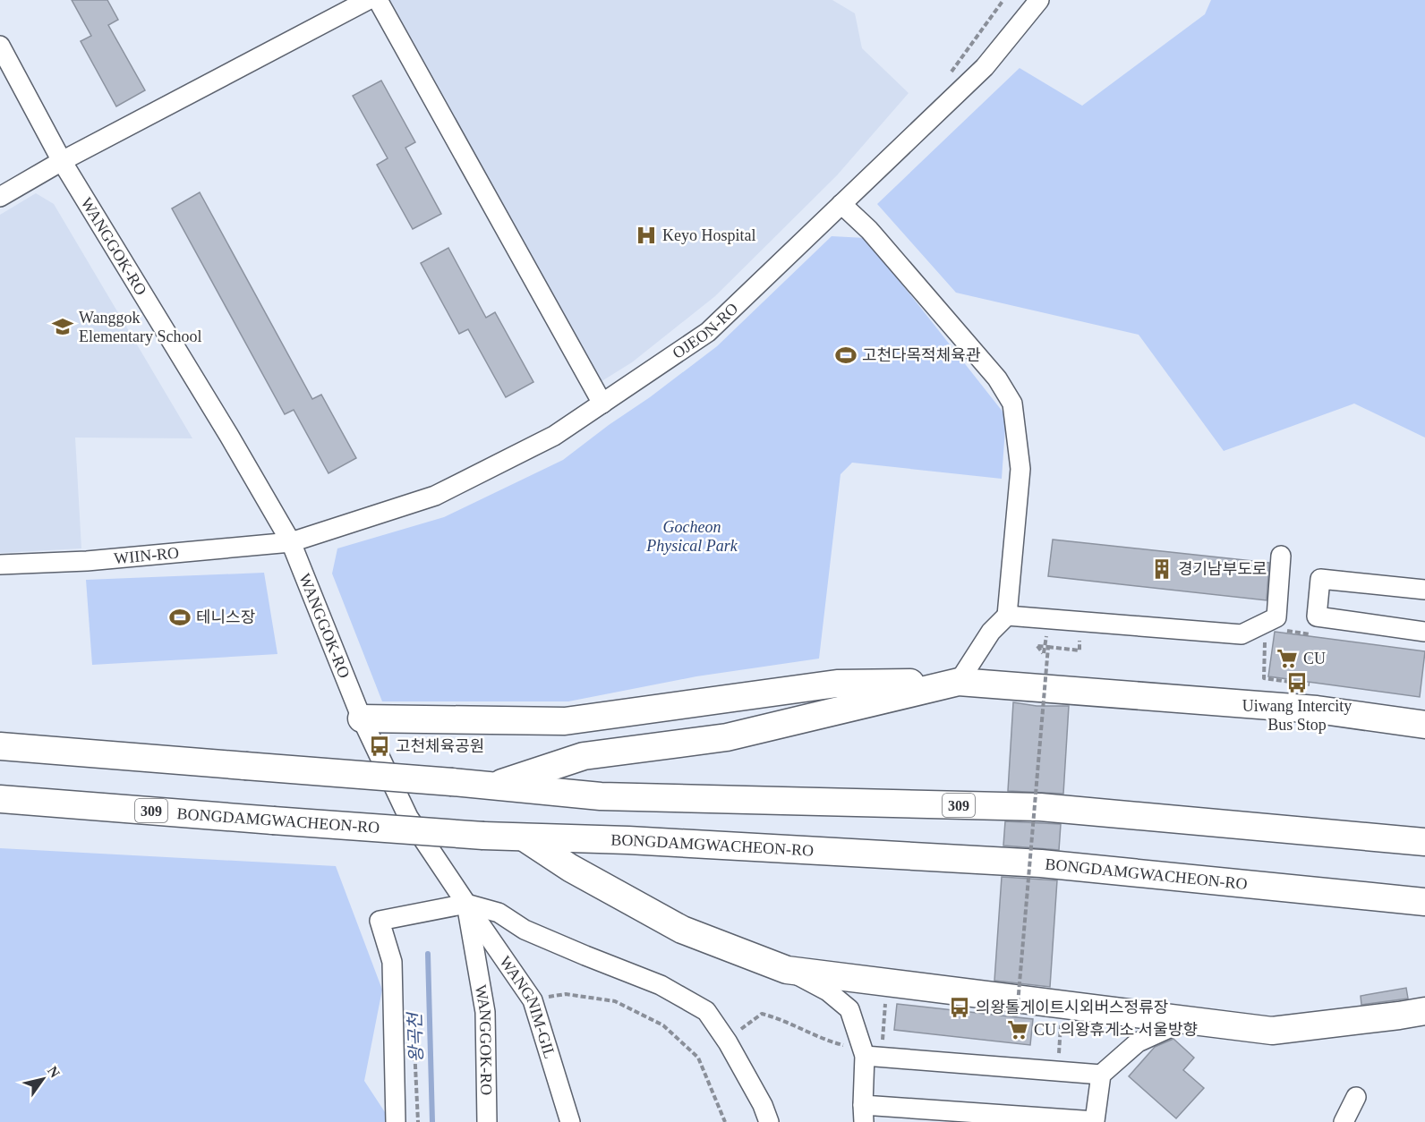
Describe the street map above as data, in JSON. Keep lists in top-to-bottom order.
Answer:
{
  "streets": {
    "highway": ["309", "BONGDAMGWACHEON-RO"],
    "street": [
      "WANGGOK-RO",
      "OJEON-RO",
      "WIIN-RO",
      "WANGNIM-GIL"
    ]
  },
  "crossings": [
    ["WANGGOK-RO", "OJEON-RO"],
    ["WANGGOK-RO", "WIIN-RO"],
    ["WANGGOK-RO", "WANGNIM-GIL"],
    ["OJEON-RO", "WIIN-RO"]
  ],
  "water": ["왕곡천"],
  "parks": ["Gocheon Physical Park"],
  "places": {
    "hospital": ["Keyo Hospital"],
    "school or university": ["Wanggok Elementary School"],
    "sports": ["고천다목적체육관", "테니스장"],
    "building": ["경기남부도로"],
    "supermarket": ["CU", "CU 의왕휴게소 서울방향"],
    "bus stop": ["Uiwang Intercity Bus Stop", "고천체육공원", "의왕톨게이트시외버스정류장"]
  },
  "north": "top right"
}
